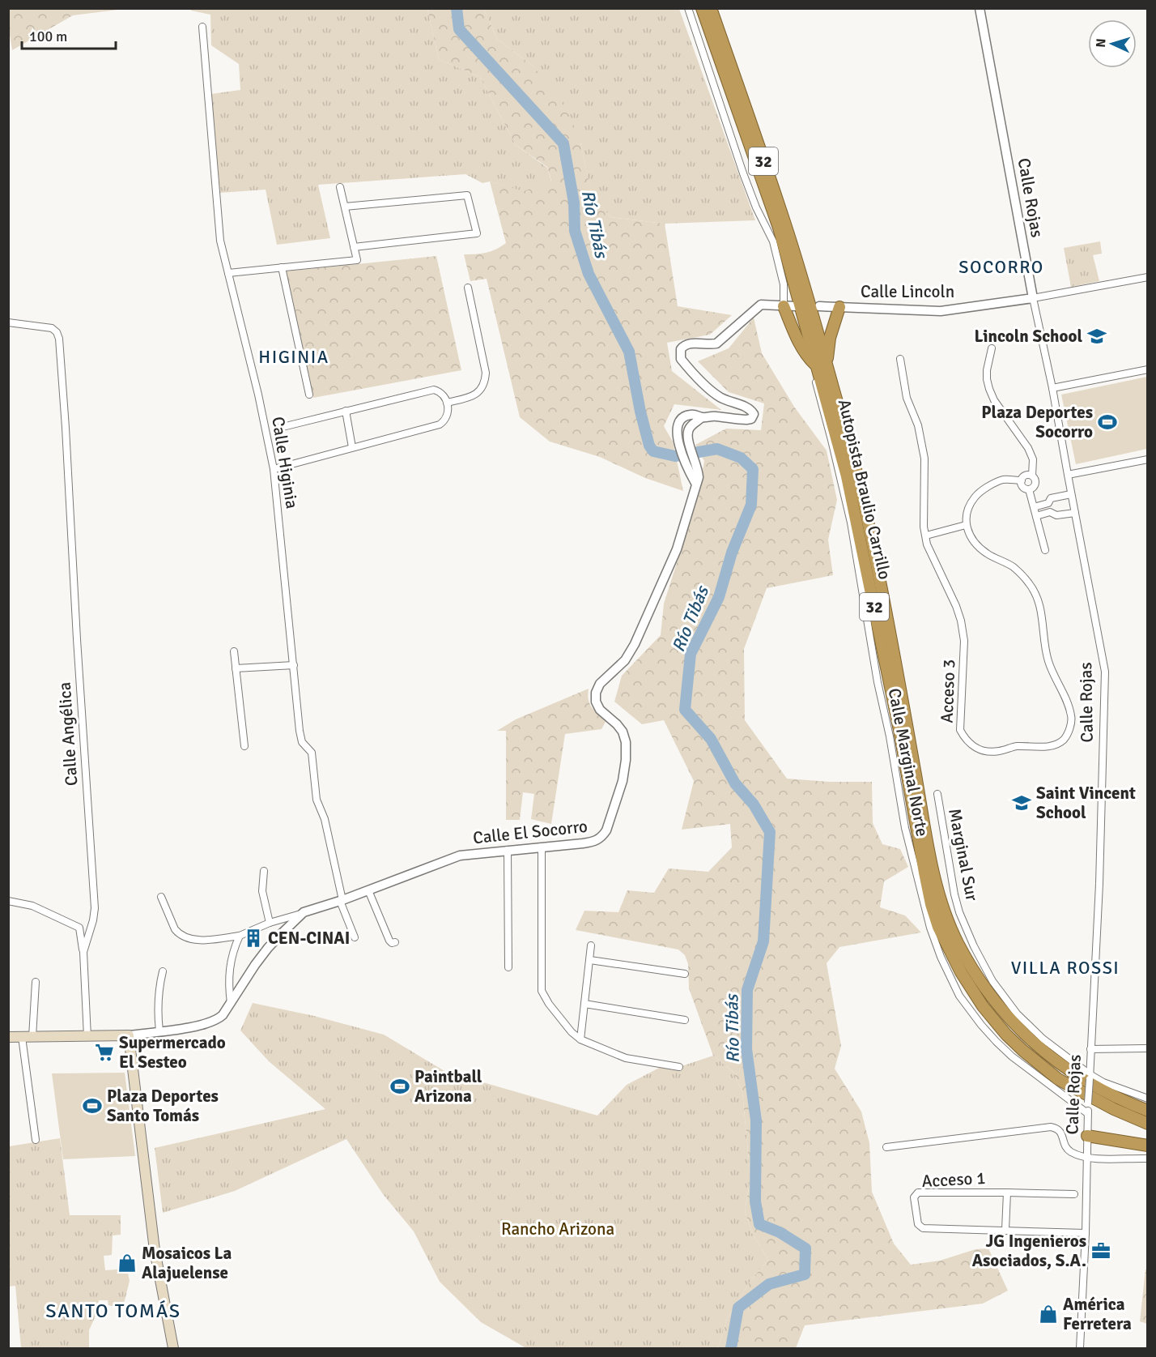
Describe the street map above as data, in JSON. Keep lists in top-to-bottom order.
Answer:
{
  "streets": {
    "highway": ["32", "Autopista Braulio Carrillo"],
    "street": [
      "Calle Rojas",
      "Calle Lincoln",
      "Calle Higinia",
      "Acceso 3",
      "Calle Angélica",
      "Calle Marginal Norte",
      "Calle El Socorro",
      "Marginal Sur",
      "Acceso 1"
    ]
  },
  "crossings": [
    ["Calle Rojas", "Calle Lincoln"],
    ["Calle Rojas", "Calle Marginal Norte"],
    ["Calle Rojas", "Marginal Sur"],
    ["Calle Rojas", "Acceso 1"],
    ["Calle Higinia", "Calle El Socorro"],
    ["Autopista Braulio Carrillo", "Calle Marginal Norte"]
  ],
  "districts": [
    "SOCORRO",
    "HIGINIA",
    "VILLA ROSSI",
    "SANTO TOMÁS"
  ],
  "water": ["Río Tibás"],
  "parks": ["Rancho Arizona"],
  "places": {
    "school or university": ["Lincoln School", "Saint Vincent School"],
    "sports": ["Plaza Deportes Socorro", "Paintball Arizona", "Plaza Deportes Santo Tomás"],
    "building": ["CEN-CINAI"],
    "supermarket": ["Supermercado El Sesteo"],
    "office": ["JG Ingenieros Asociados, S.A."],
    "shop": ["Mosaicos La Alajuelense", "América Ferretera"]
  },
  "scale_bar": "100 m",
  "north": "left"
}
